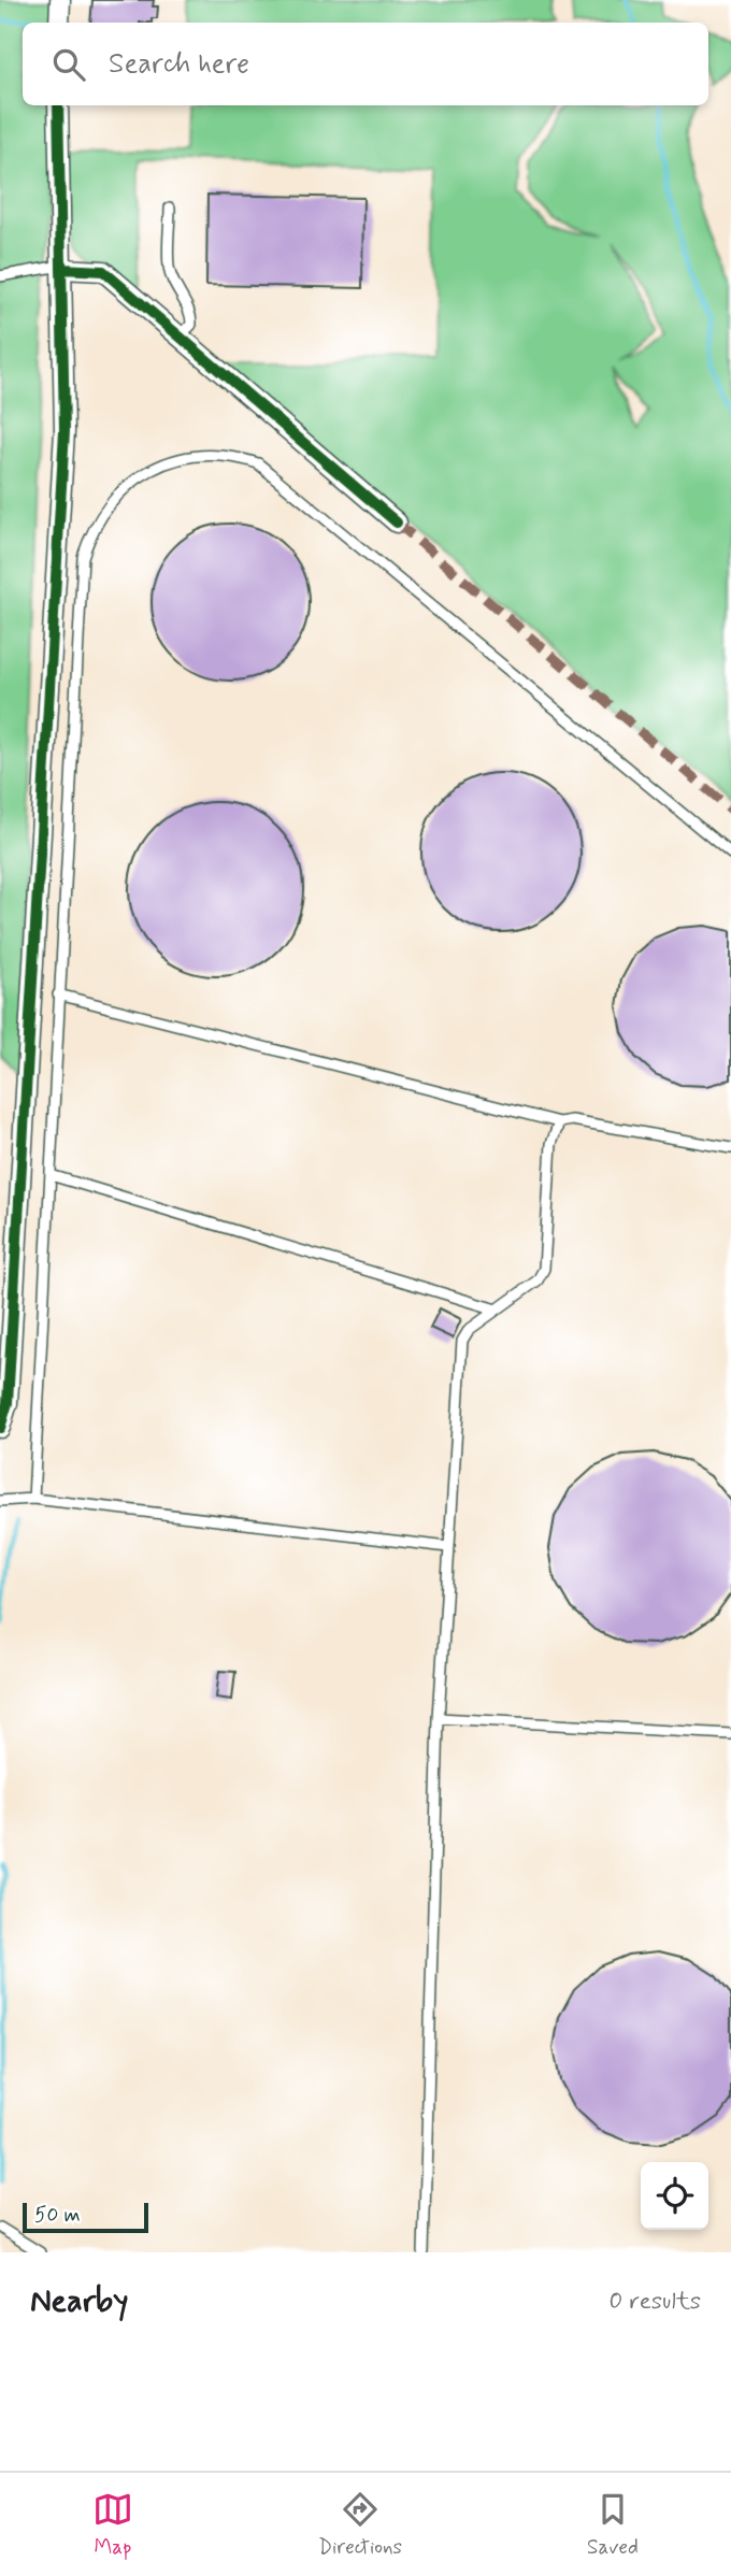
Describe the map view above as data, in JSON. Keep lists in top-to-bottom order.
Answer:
{
  "scale_bar": "50 m",
  "page": {
    "search": "Search here",
    "scale": "50 m",
    "heading": ["Nearby", "0 results"],
    "nav": ["Map", "Directions", "Saved"]
  }
}
